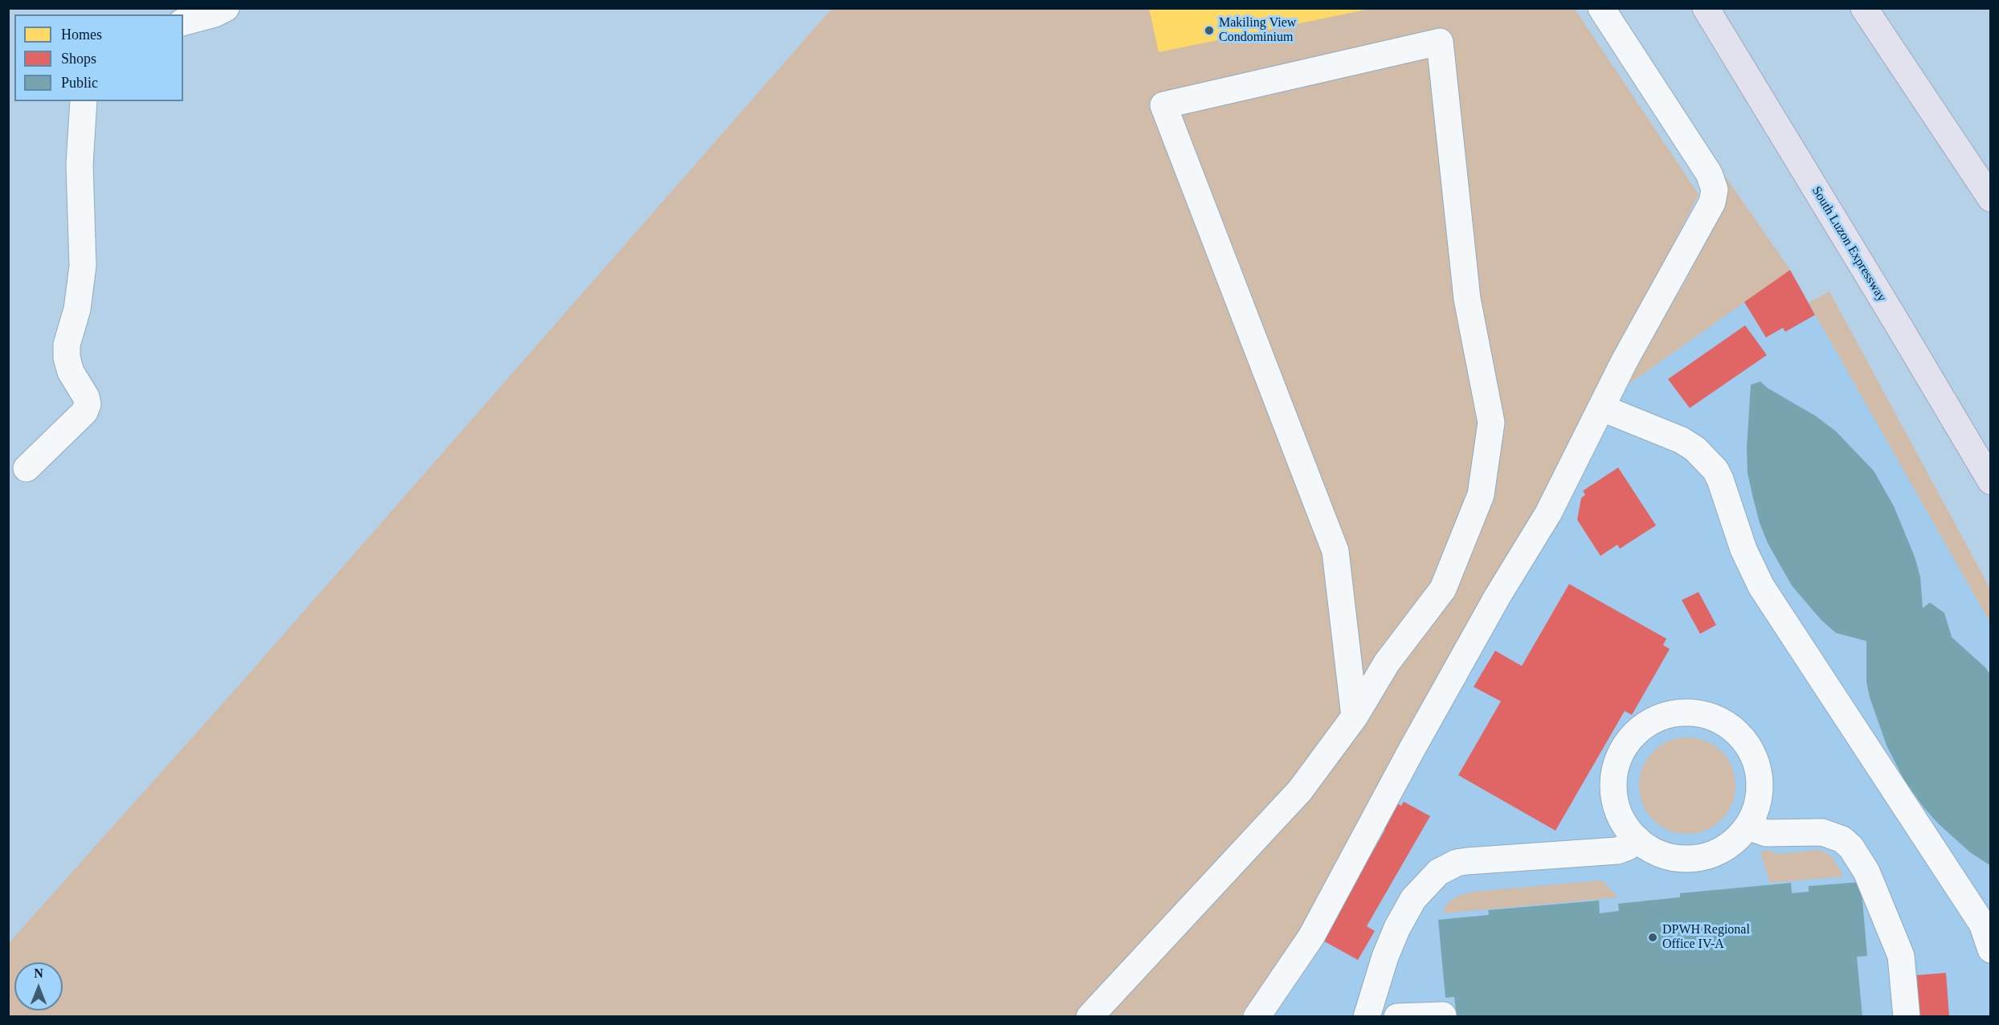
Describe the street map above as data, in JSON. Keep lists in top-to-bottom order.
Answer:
{
  "streets": {
    "highway": ["South Luzon Expressway"]
  },
  "places": ["Makiling View Condominium", "DPWH Regional Office IV-A"],
  "legend": ["Homes", "Shops", "Public"],
  "north": "top"
}
